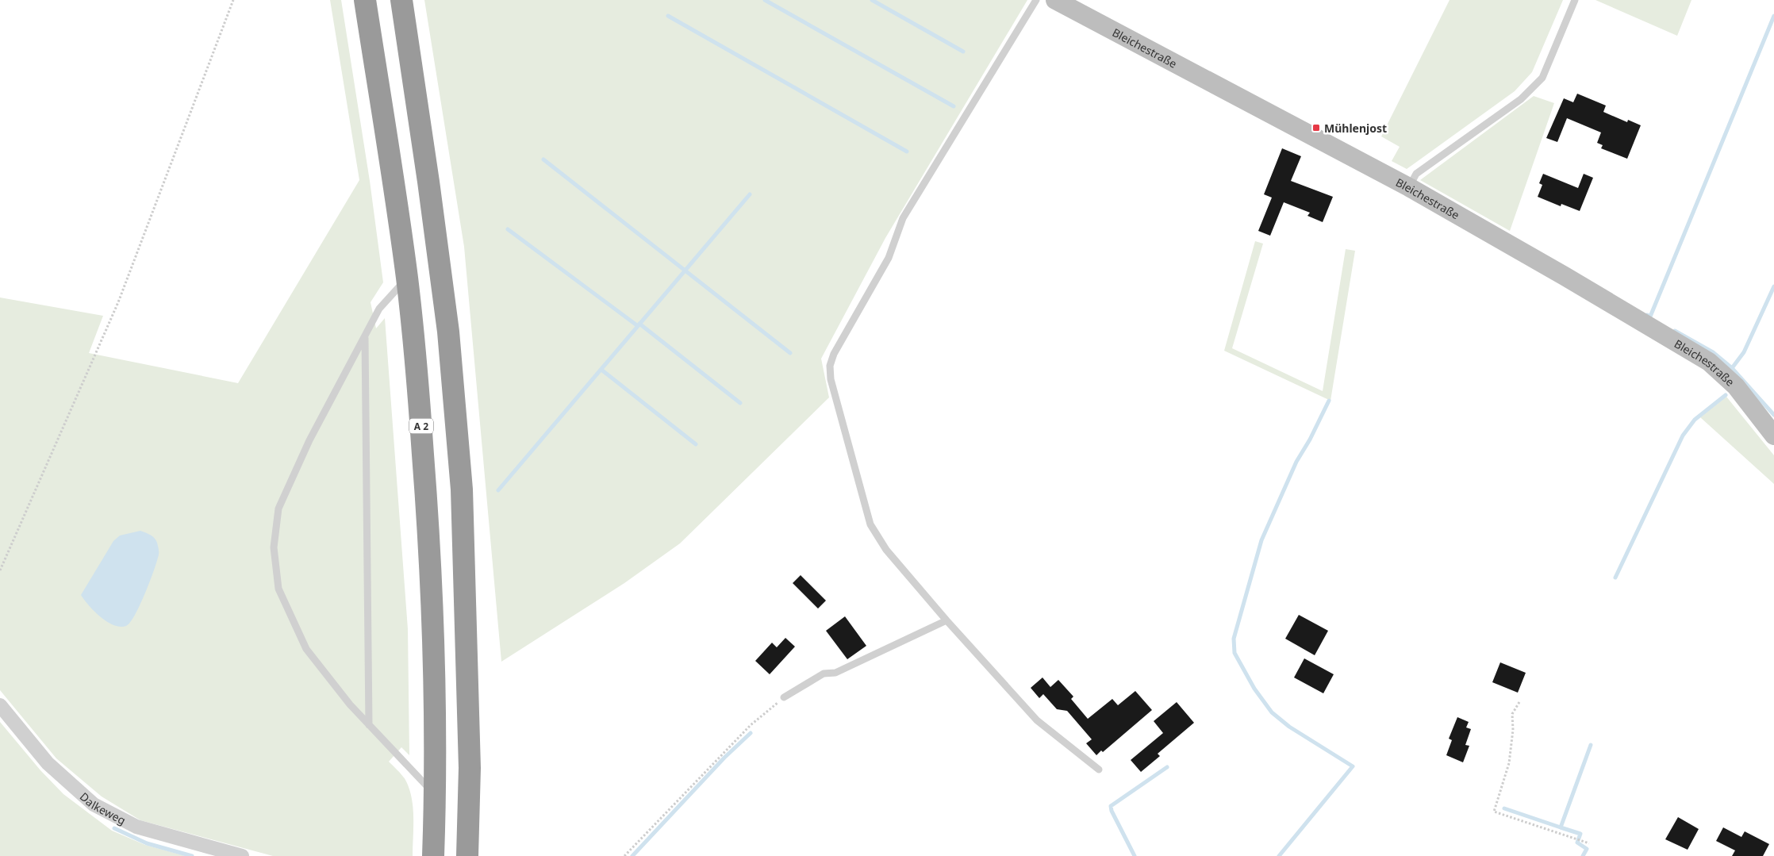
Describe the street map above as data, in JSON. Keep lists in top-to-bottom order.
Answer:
{
  "streets": {
    "highway": ["A 2"],
    "street": ["Bleichestraße", "Dalkeweg"]
  },
  "places": {
    "transit": ["Mühlenjost"]
  }
}
